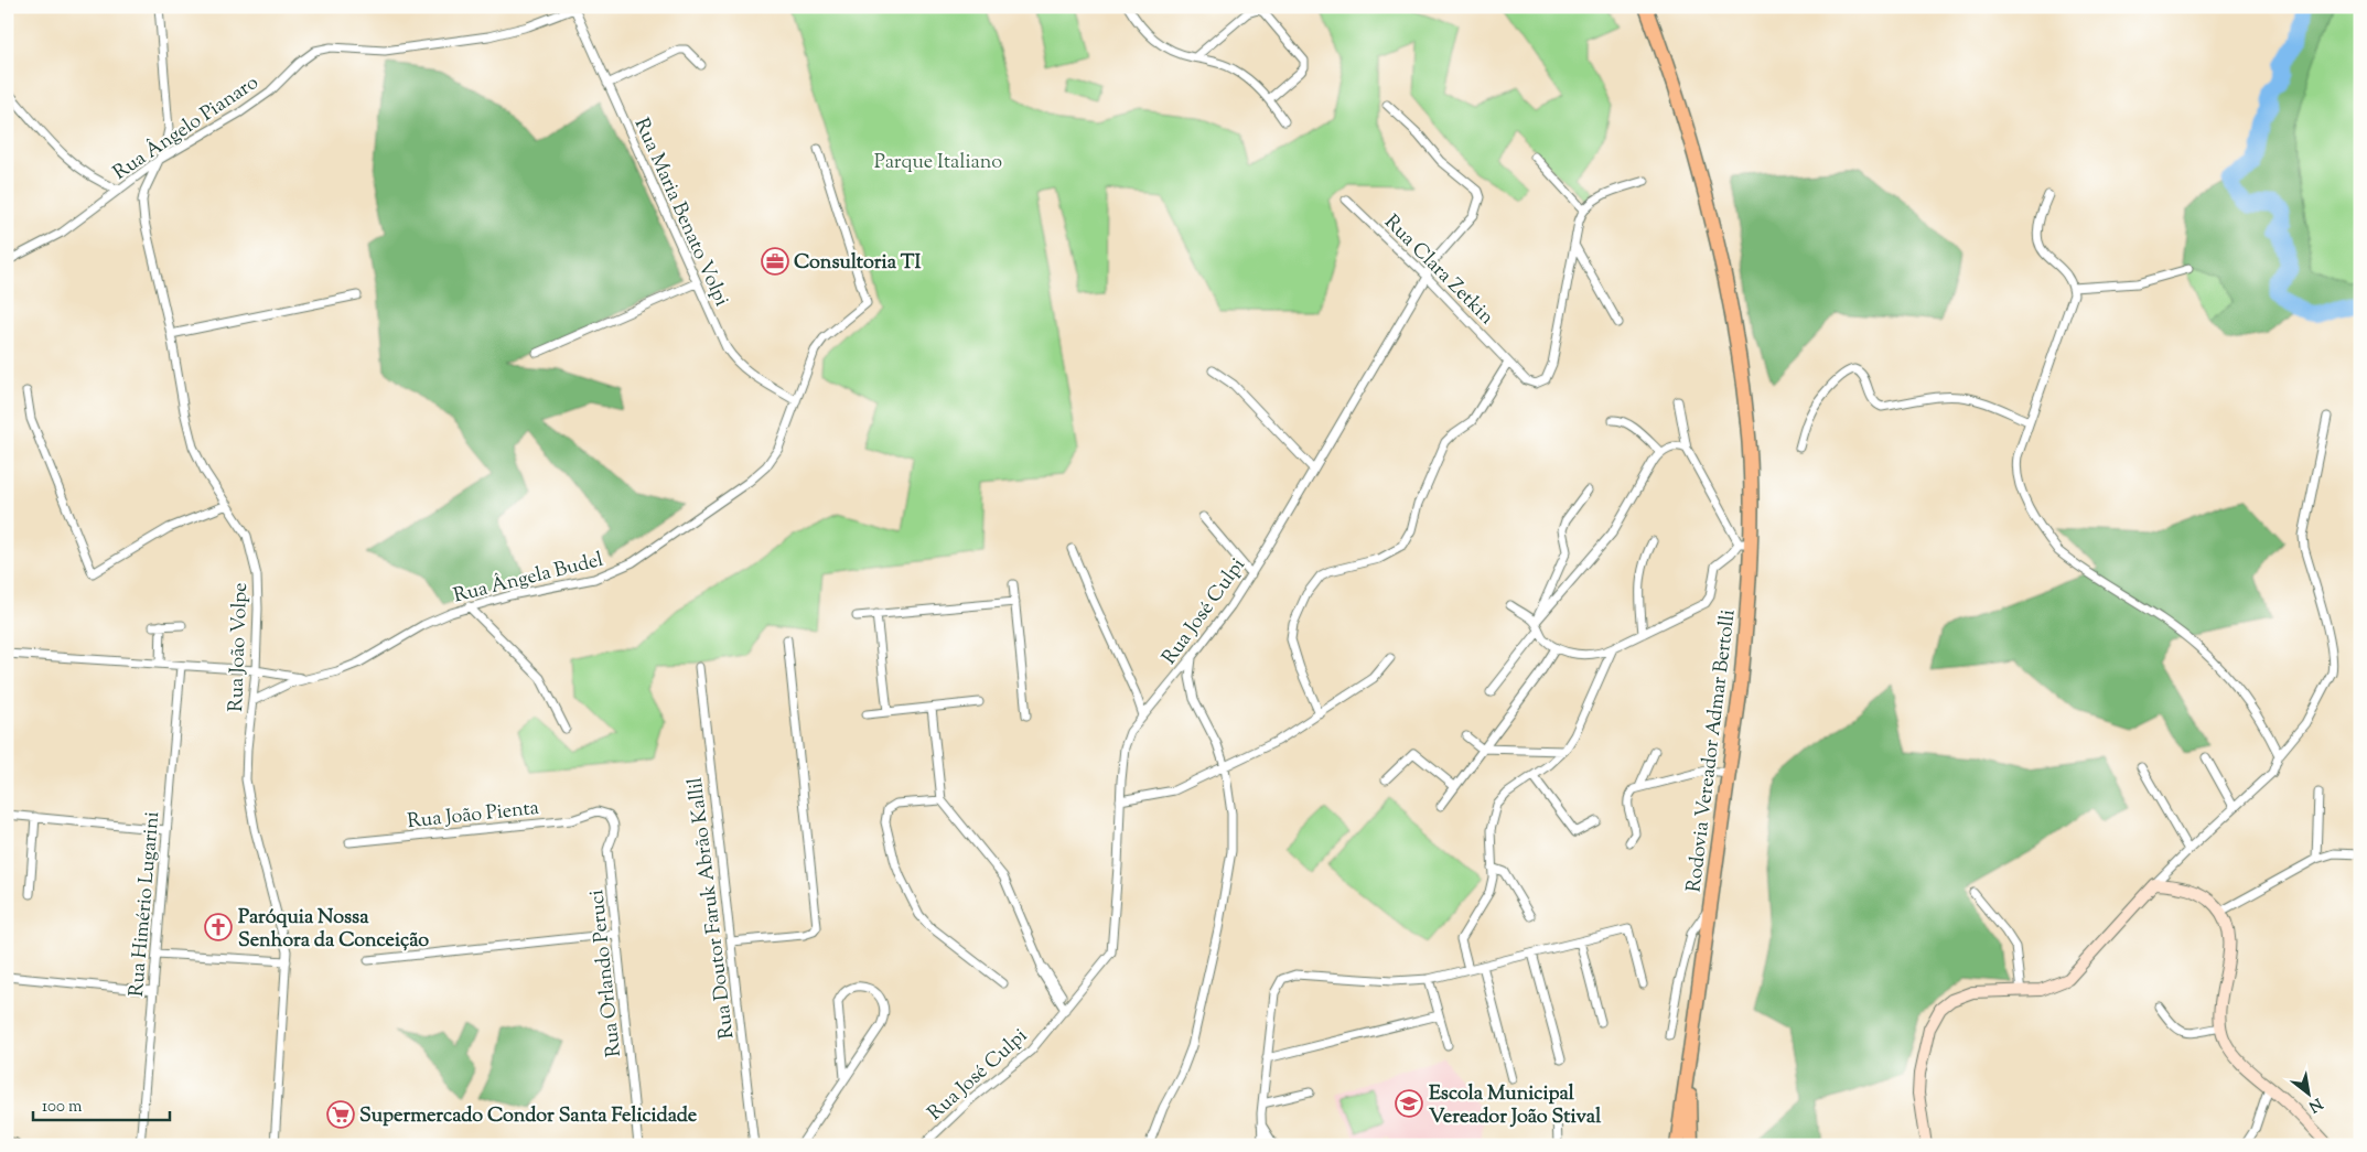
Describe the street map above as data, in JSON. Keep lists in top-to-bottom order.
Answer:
{
  "streets": {
    "highway": ["Rodovia Vereador Admar Bertolli"],
    "street": [
      "Rua Ângelo Pianaro",
      "Rua Maria Benato Volpi",
      "Rua Clara Zetkin",
      "Rua Ângela Budel",
      "Rua José Culpi",
      "Rua João Volpe",
      "Rua João Pienta",
      "Rua Himério Lugarini",
      "Rua Doutor Faruk Abrão Kallil",
      "Rua Orlando Peruci"
    ]
  },
  "crossings": [
    ["Rua Ângelo Pianaro", "Rua Maria Benato Volpi"],
    ["Rua Ângelo Pianaro", "Rua João Volpe"],
    ["Rua Maria Benato Volpi", "Rua Ângela Budel"],
    ["Rua Clara Zetkin", "Rua José Culpi"],
    ["Rua Ângela Budel", "Rua João Volpe"],
    ["Rua João Pienta", "Rua Orlando Peruci"]
  ],
  "parks": ["Parque Italiano"],
  "places": {
    "office": ["Consultoria TI"],
    "church": ["Paróquia Nossa Senhora da Conceição"],
    "school or university": ["Escola Municipal Vereador João Stival"],
    "supermarket": ["Supermercado Condor Santa Felicidade"]
  },
  "scale_bar": "100 m",
  "north": "bottom right"
}
